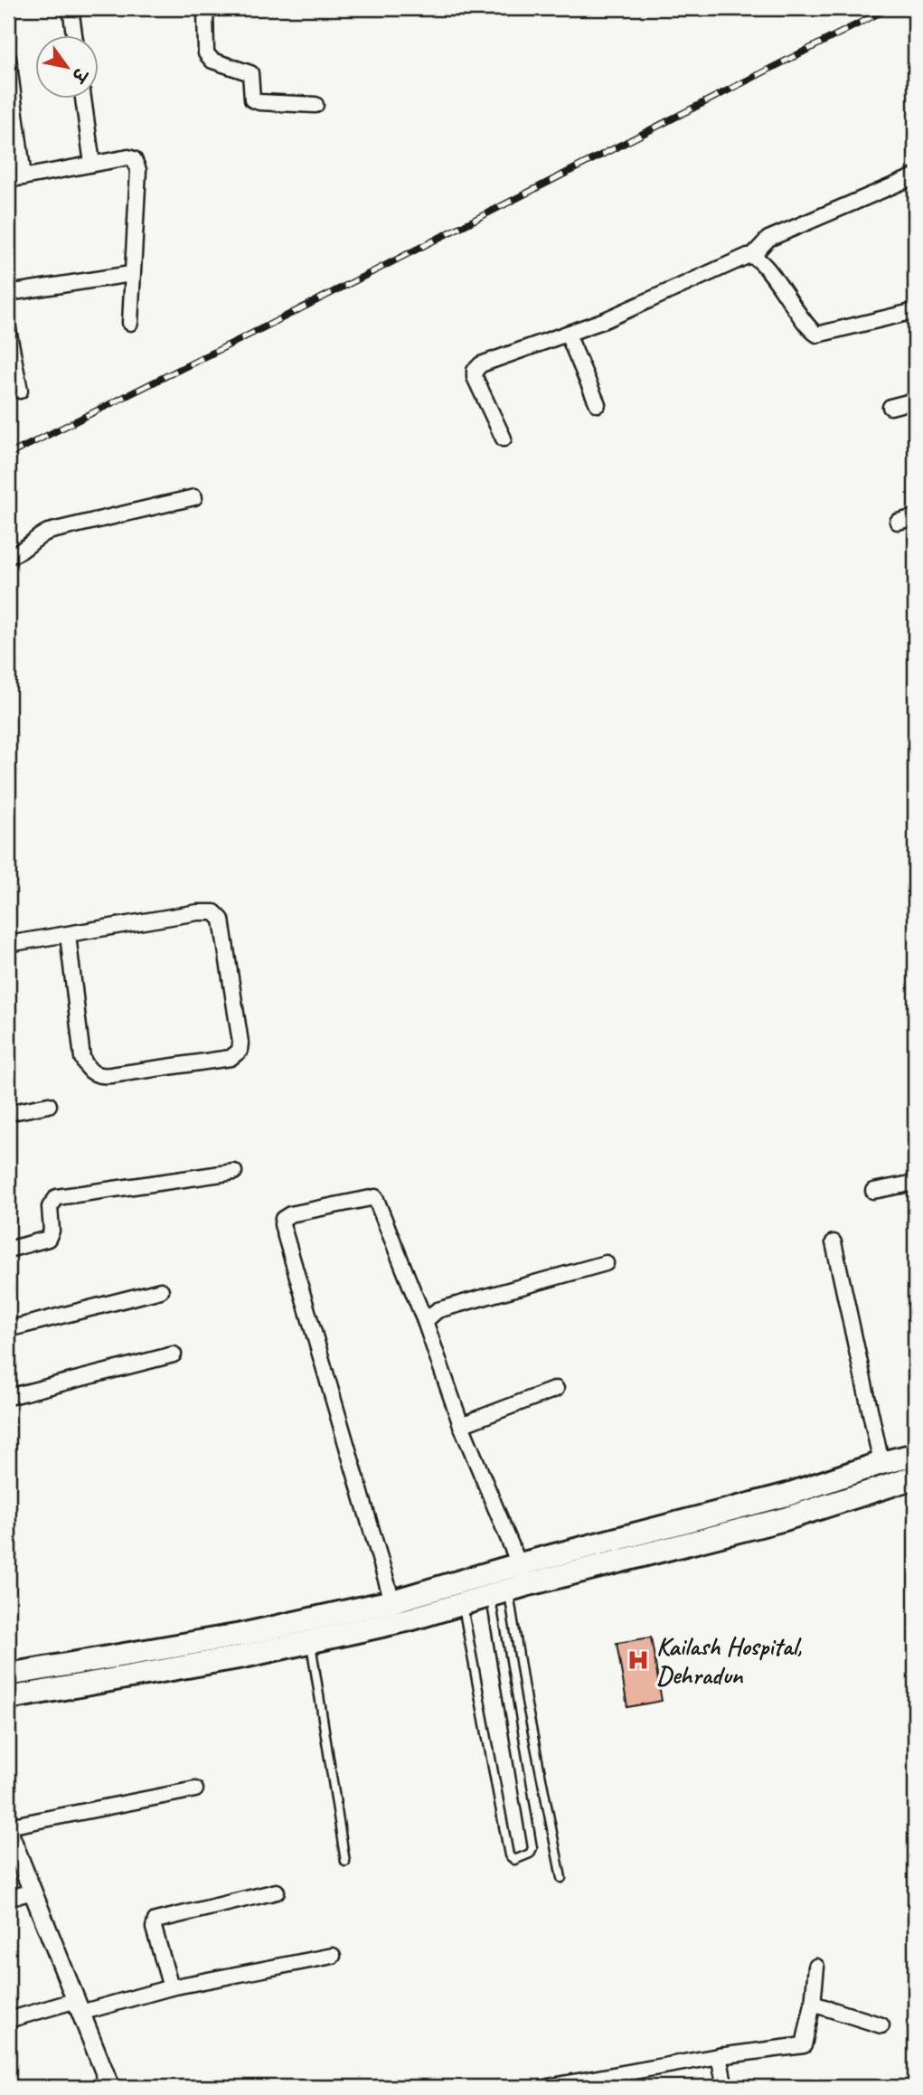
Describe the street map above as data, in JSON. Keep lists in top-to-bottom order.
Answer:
{
  "places": {
    "hospital": ["Kailash Hospital, Dehradun"]
  },
  "north": "bottom right"
}
